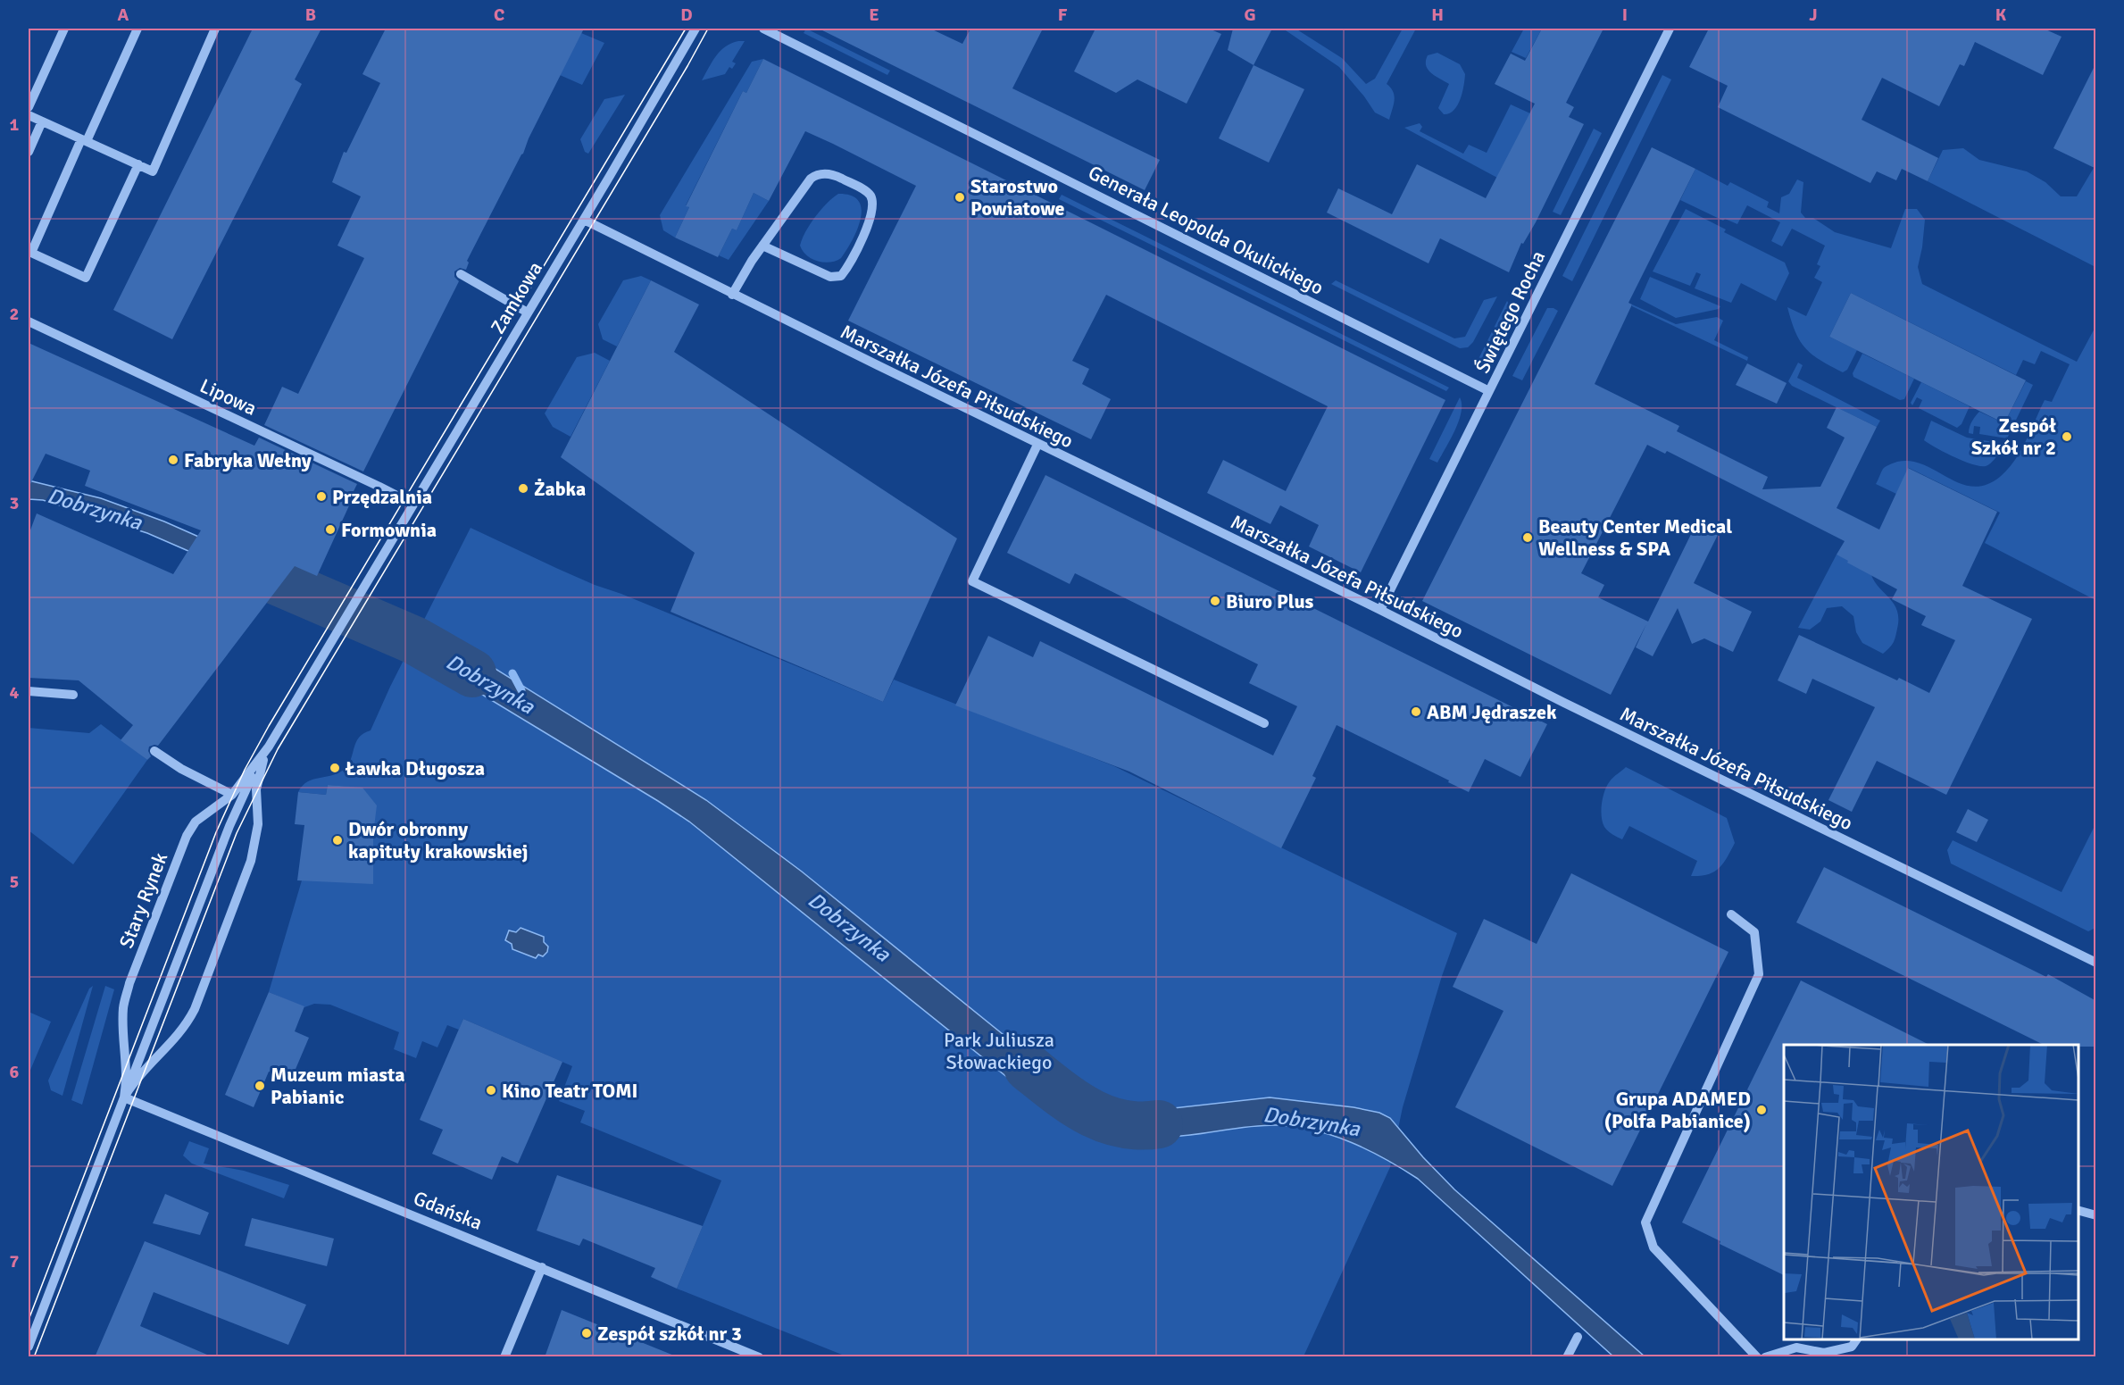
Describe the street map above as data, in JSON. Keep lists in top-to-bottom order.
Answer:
{
  "streets": {
    "street": [
      "Generała Leopolda Okulickiego",
      "Zamkowa",
      "Świętego Rocha",
      "Marszałka Józefa Piłsudskiego",
      "Lipowa",
      "Stary Rynek",
      "Gdańska"
    ]
  },
  "crossings": [
    ["Generała Leopolda Okulickiego", "Świętego Rocha"],
    ["Zamkowa", "Marszałka Józefa Piłsudskiego"],
    ["Zamkowa", "Lipowa"],
    ["Zamkowa", "Stary Rynek"],
    ["Świętego Rocha", "Marszałka Józefa Piłsudskiego"],
    ["Stary Rynek", "Gdańska"]
  ],
  "water": ["Dobrzynka"],
  "parks": ["Park Juliusza Słowackiego"],
  "places": [
    "Starostwo Powiatowe",
    "Zespół Szkół nr 2",
    "Fabryka Wełny",
    "Żabka",
    "Przędzalnia",
    "Formownia",
    "Beauty Center Medical Wellness & SPA",
    "Biuro Plus",
    "ABM Jędraszek",
    "Ławka Długosza",
    "Dwór obronny kapituły krakowskiej",
    "Muzeum miasta Pabianic",
    "Kino Teatr TOMI",
    "Grupa ADAMED (Polfa Pabianice)",
    "Zespół szkół nr 3"
  ],
  "grid": {
    "columns": [
      "A",
      "B",
      "C",
      "D",
      "E",
      "F",
      "G",
      "H",
      "I",
      "J",
      "K"
    ],
    "rows": [
      "1",
      "2",
      "3",
      "4",
      "5",
      "6",
      "7"
    ]
  }
}
